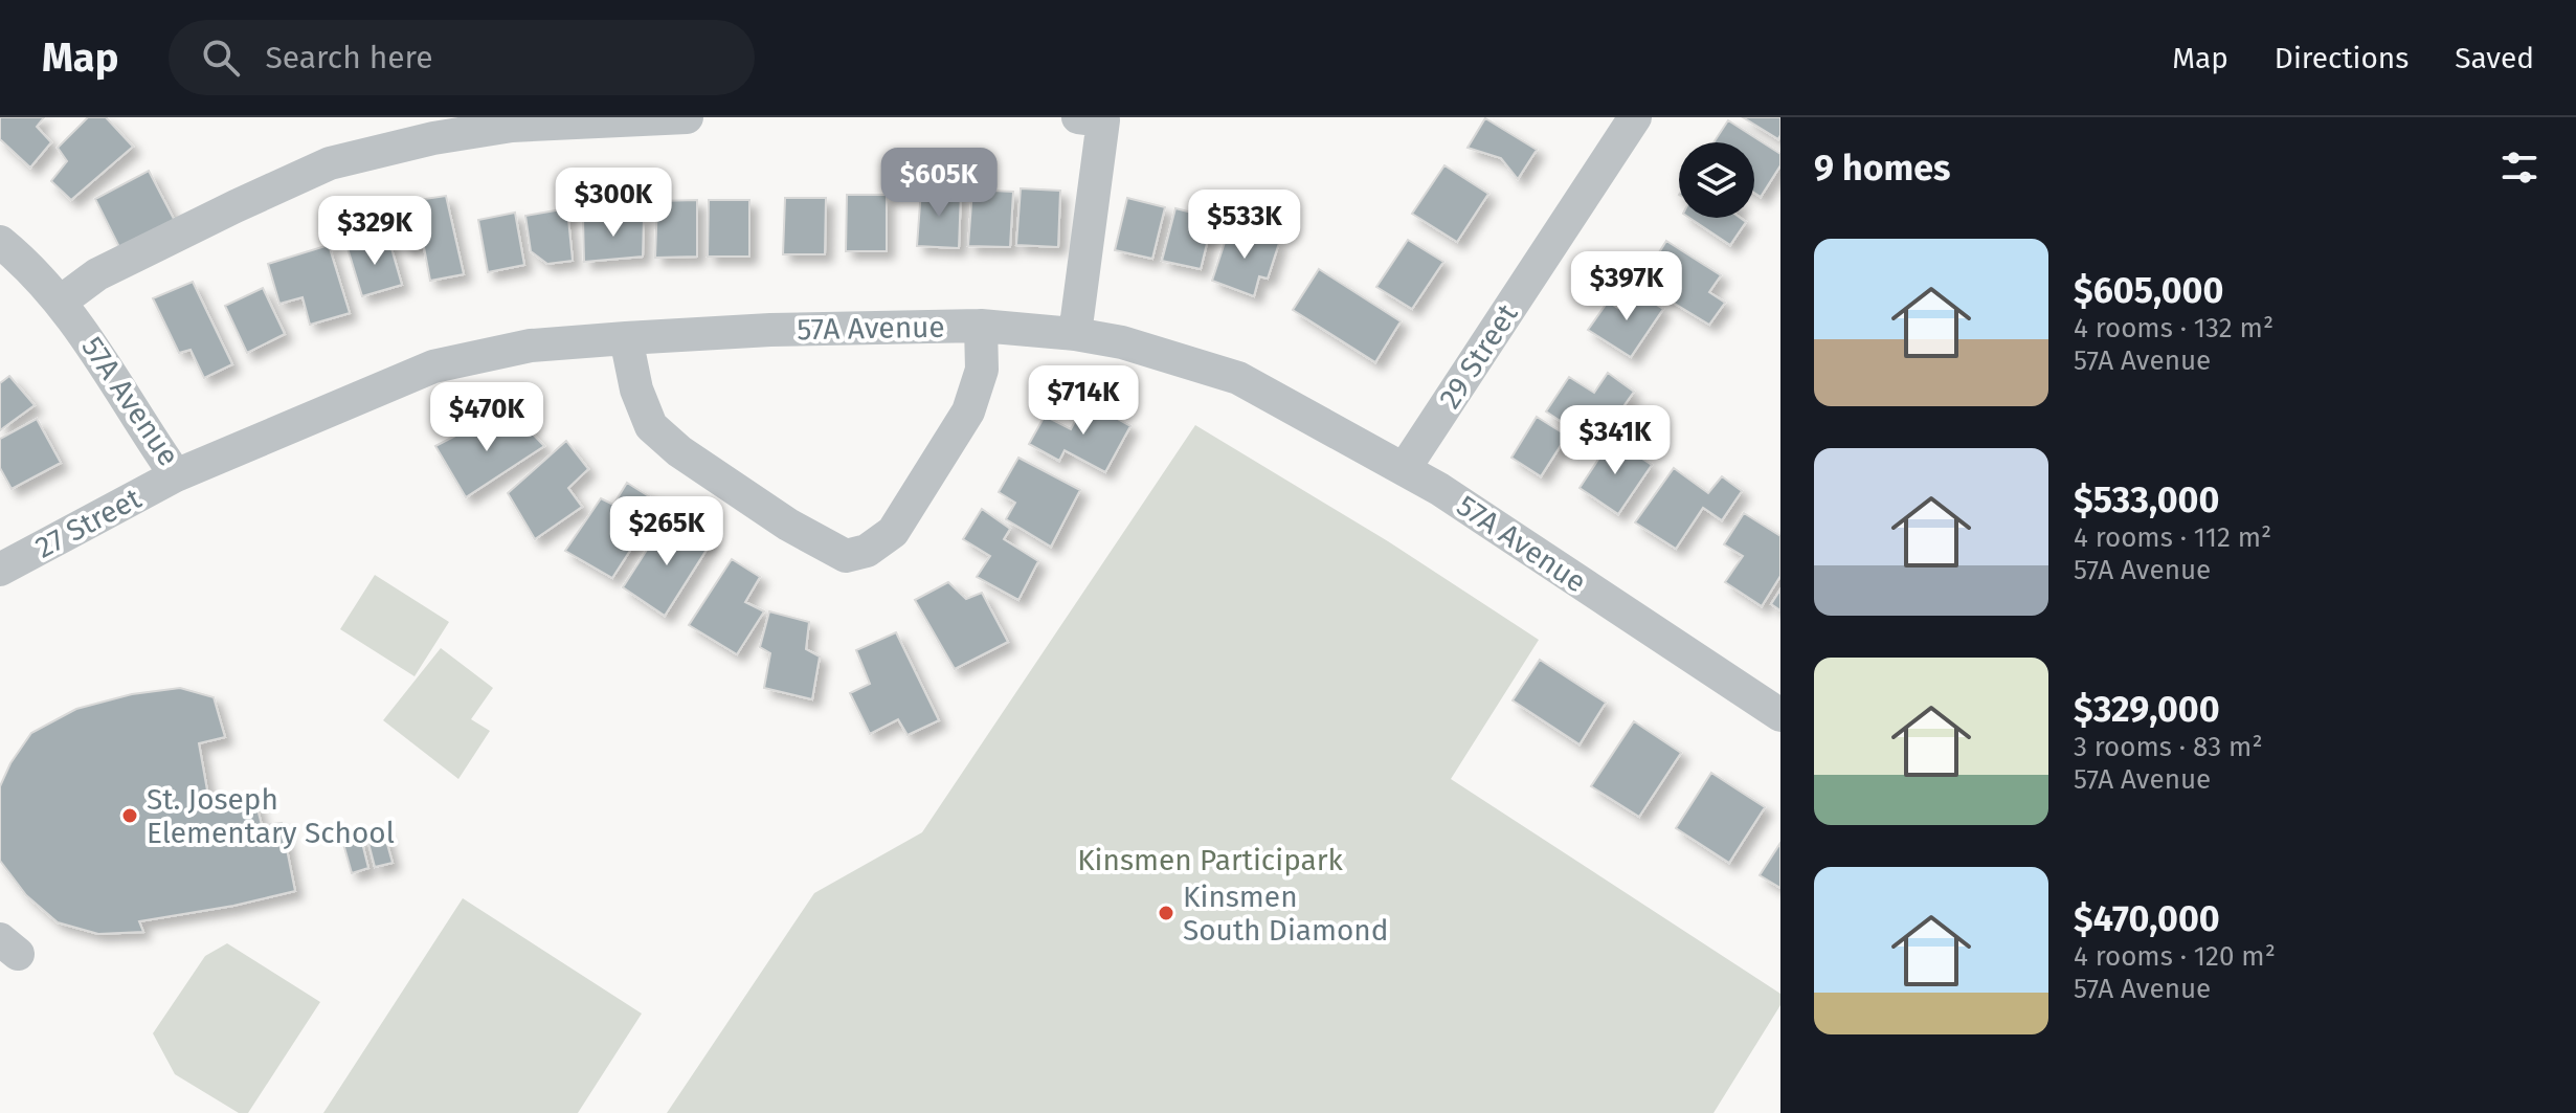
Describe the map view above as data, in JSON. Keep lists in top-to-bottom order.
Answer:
{
  "streets": {
    "street": ["57A Avenue", "29 Street", "27 Street"]
  },
  "crossings": [
    ["57A Avenue", "29 Street"],
    ["57A Avenue", "27 Street"]
  ],
  "parks": ["Kinsmen Participark"],
  "places": ["St. Joseph Elementary School", "Kinsmen South Diamond"],
  "page": {
    "header": "Map",
    "search": "Search here",
    "nav": ["Map", "Directions", "Saved"],
    "heading": "9 homes",
    "price": [
      "$605K",
      "$300K",
      "$533K",
      "$329K",
      "$397K",
      "$714K",
      "$470K",
      "$341K",
      "$265K"
    ],
    "list": [
      {
        "name": "$605,000",
        "note": "4 rooms · 132 m² · 57A Avenue"
      },
      {
        "name": "$533,000",
        "note": "4 rooms · 112 m² · 57A Avenue"
      },
      {
        "name": "$329,000",
        "note": "3 rooms · 83 m² · 57A Avenue"
      },
      {
        "name": "$470,000",
        "note": "4 rooms · 120 m² · 57A Avenue"
      }
    ]
  }
}
